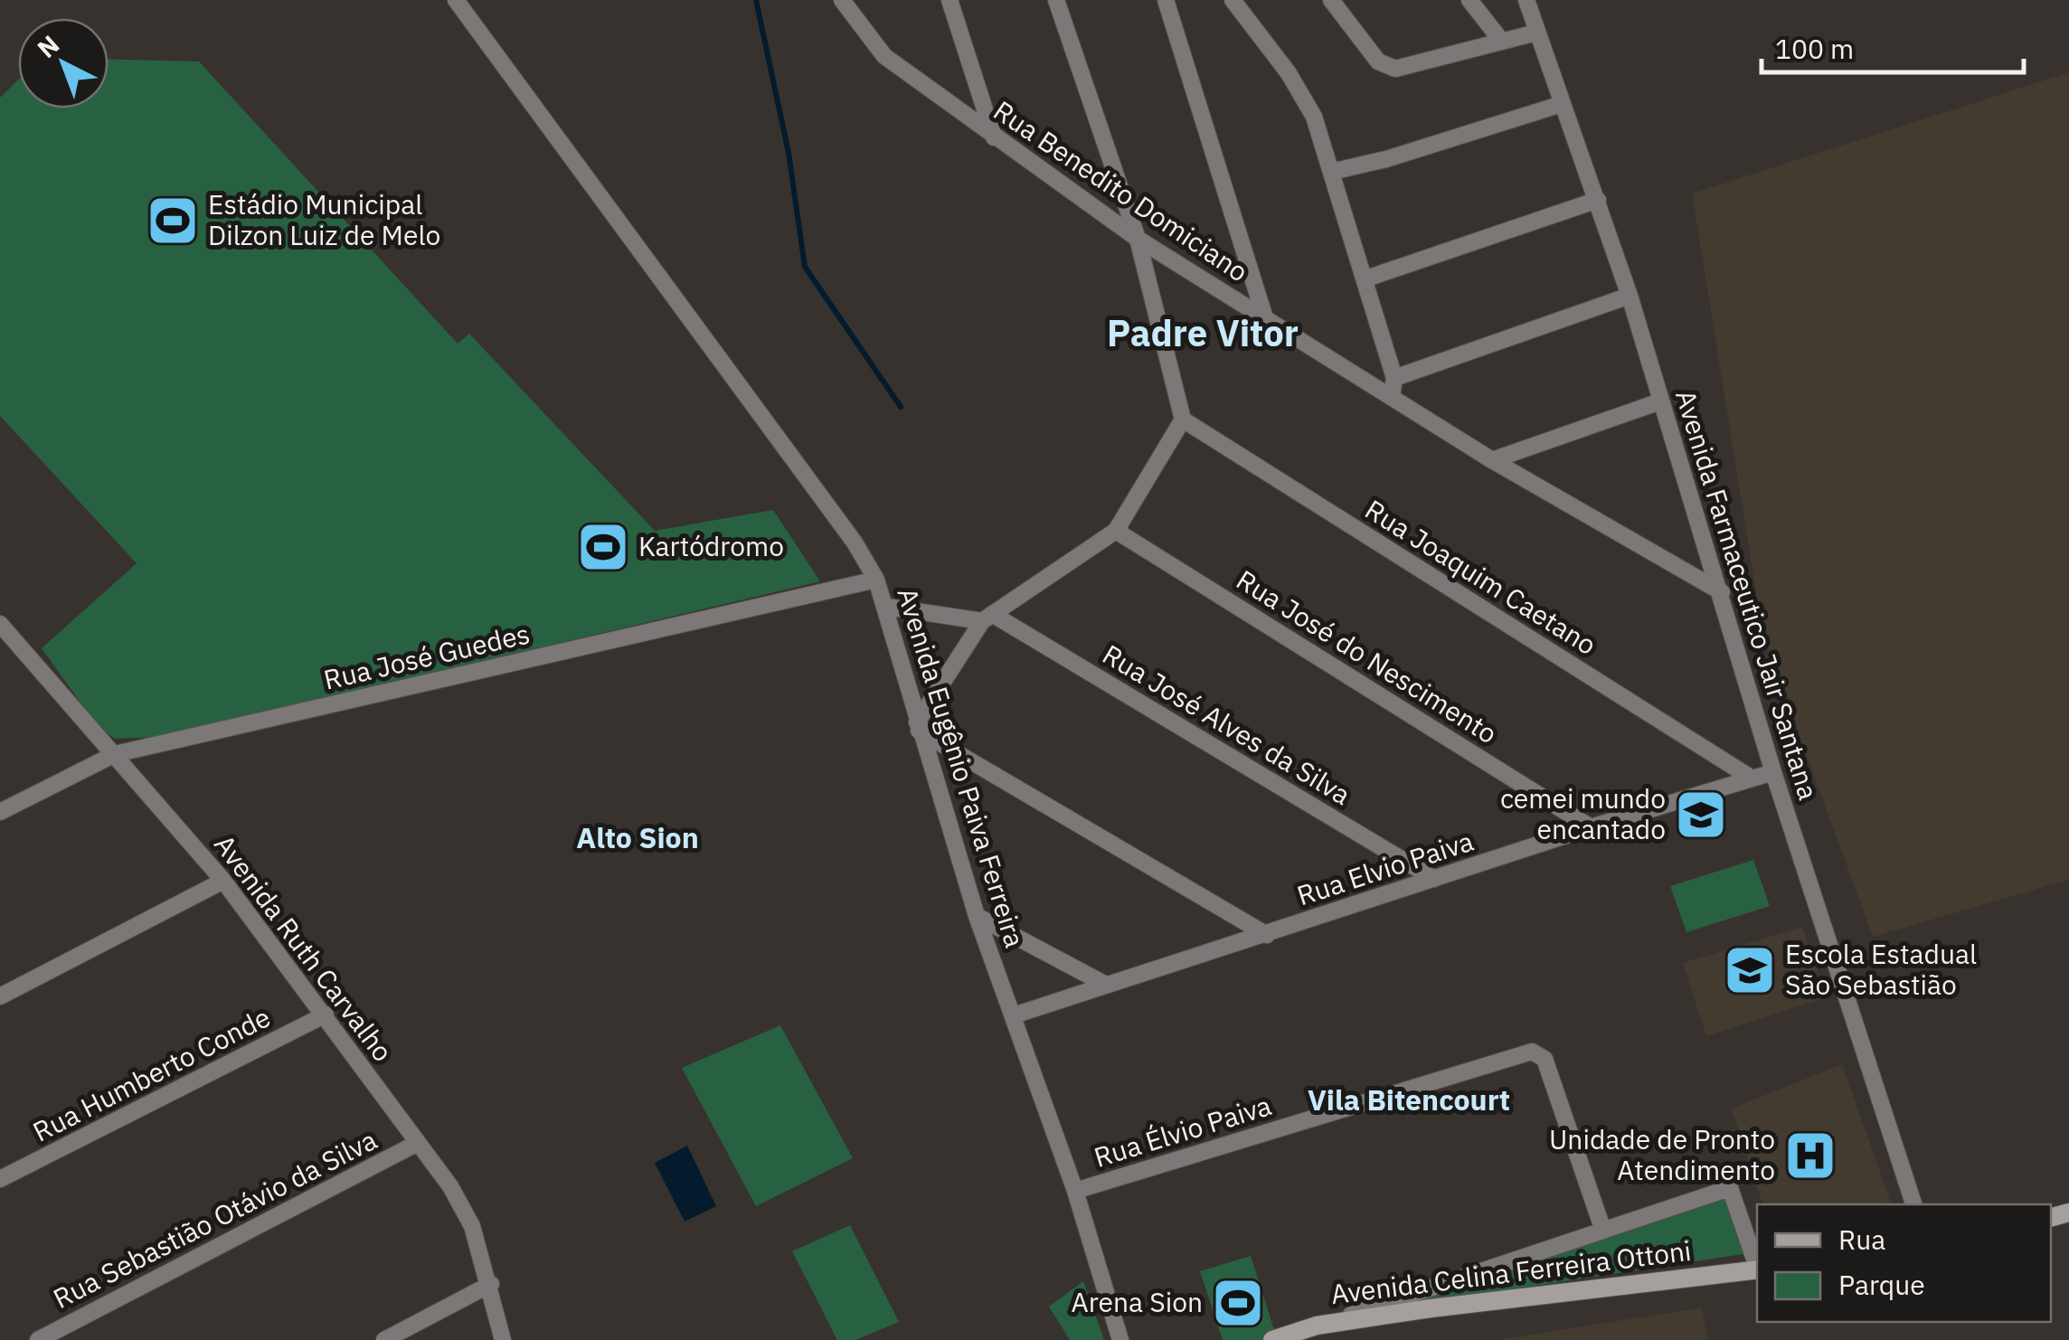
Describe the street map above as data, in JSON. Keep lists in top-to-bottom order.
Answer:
{
  "streets": {
    "street": [
      "Rua Benedito Domiciano",
      "Rua Joaquim Caetano",
      "Avenida Farmaceutico Jair Santana",
      "Rua José Guedes",
      "Rua José do Nescimento",
      "Rua José Alves da Silva",
      "Avenida Eugênio Paiva Ferreira",
      "Rua Elvio Paiva",
      "Avenida Ruth Carvalho",
      "Rua Humberto Conde",
      "Rua Élvio Paiva",
      "Rua Sebastião Otávio da Silva",
      "Avenida Celina Ferreira Ottoni"
    ]
  },
  "crossings": [
    ["Rua Benedito Domiciano", "Avenida Farmaceutico Jair Santana"],
    ["Rua Joaquim Caetano", "Rua Elvio Paiva"],
    ["Avenida Farmaceutico Jair Santana", "Rua Elvio Paiva"],
    ["Rua José Guedes", "Avenida Eugênio Paiva Ferreira"],
    ["Rua José Guedes", "Avenida Ruth Carvalho"],
    ["Rua José do Nescimento", "Rua Elvio Paiva"],
    ["Rua José Alves da Silva", "Rua Elvio Paiva"],
    ["Avenida Eugênio Paiva Ferreira", "Rua Elvio Paiva"],
    ["Avenida Eugênio Paiva Ferreira", "Rua Élvio Paiva"],
    ["Avenida Ruth Carvalho", "Rua Humberto Conde"],
    ["Avenida Ruth Carvalho", "Rua Sebastião Otávio da Silva"]
  ],
  "districts": ["Padre Vitor", "Alto Sion", "Vila Bitencourt"],
  "places": {
    "sports": ["Estádio Municipal Dilzon Luiz de Melo", "Kartódromo", "Arena Sion"],
    "school or university": ["cemei mundo encantado", "Escola Estadual São Sebastião"],
    "hospital": ["Unidade de Pronto Atendimento"]
  },
  "legend": ["Rua", "Parque"],
  "scale_bar": "100 m",
  "north": "top left"
}
